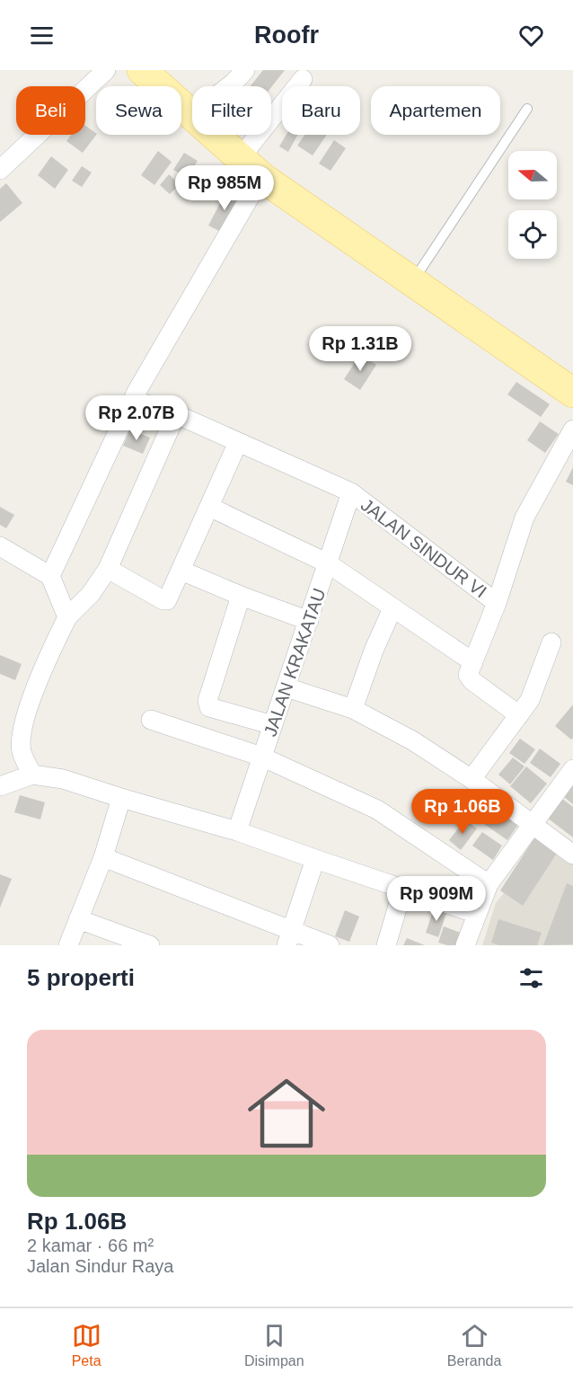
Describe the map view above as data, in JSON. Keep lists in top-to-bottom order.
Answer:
{
  "streets": {
    "street": ["JALAN SINDUR VI", "JALAN KRAKATAU"]
  },
  "crossings": [
    ["JALAN SINDUR VI", "JALAN KRAKATAU"]
  ],
  "north": "left",
  "page": {
    "header": "Roofr",
    "chip": [
      "Beli",
      "Sewa",
      "Filter",
      "Baru",
      "Apartemen"
    ],
    "price": [
      "Rp 985M",
      "Rp 1.31B",
      "Rp 2.07B",
      "Rp 1.06B",
      "Rp 909M"
    ],
    "heading": "5 properti",
    "list": [
      {
        "name": "Rp 1.06B",
        "note": "2 kamar · 66 m² · Jalan Sindur Raya"
      }
    ],
    "tabs": ["Peta", "Disimpan", "Beranda"]
  }
}
